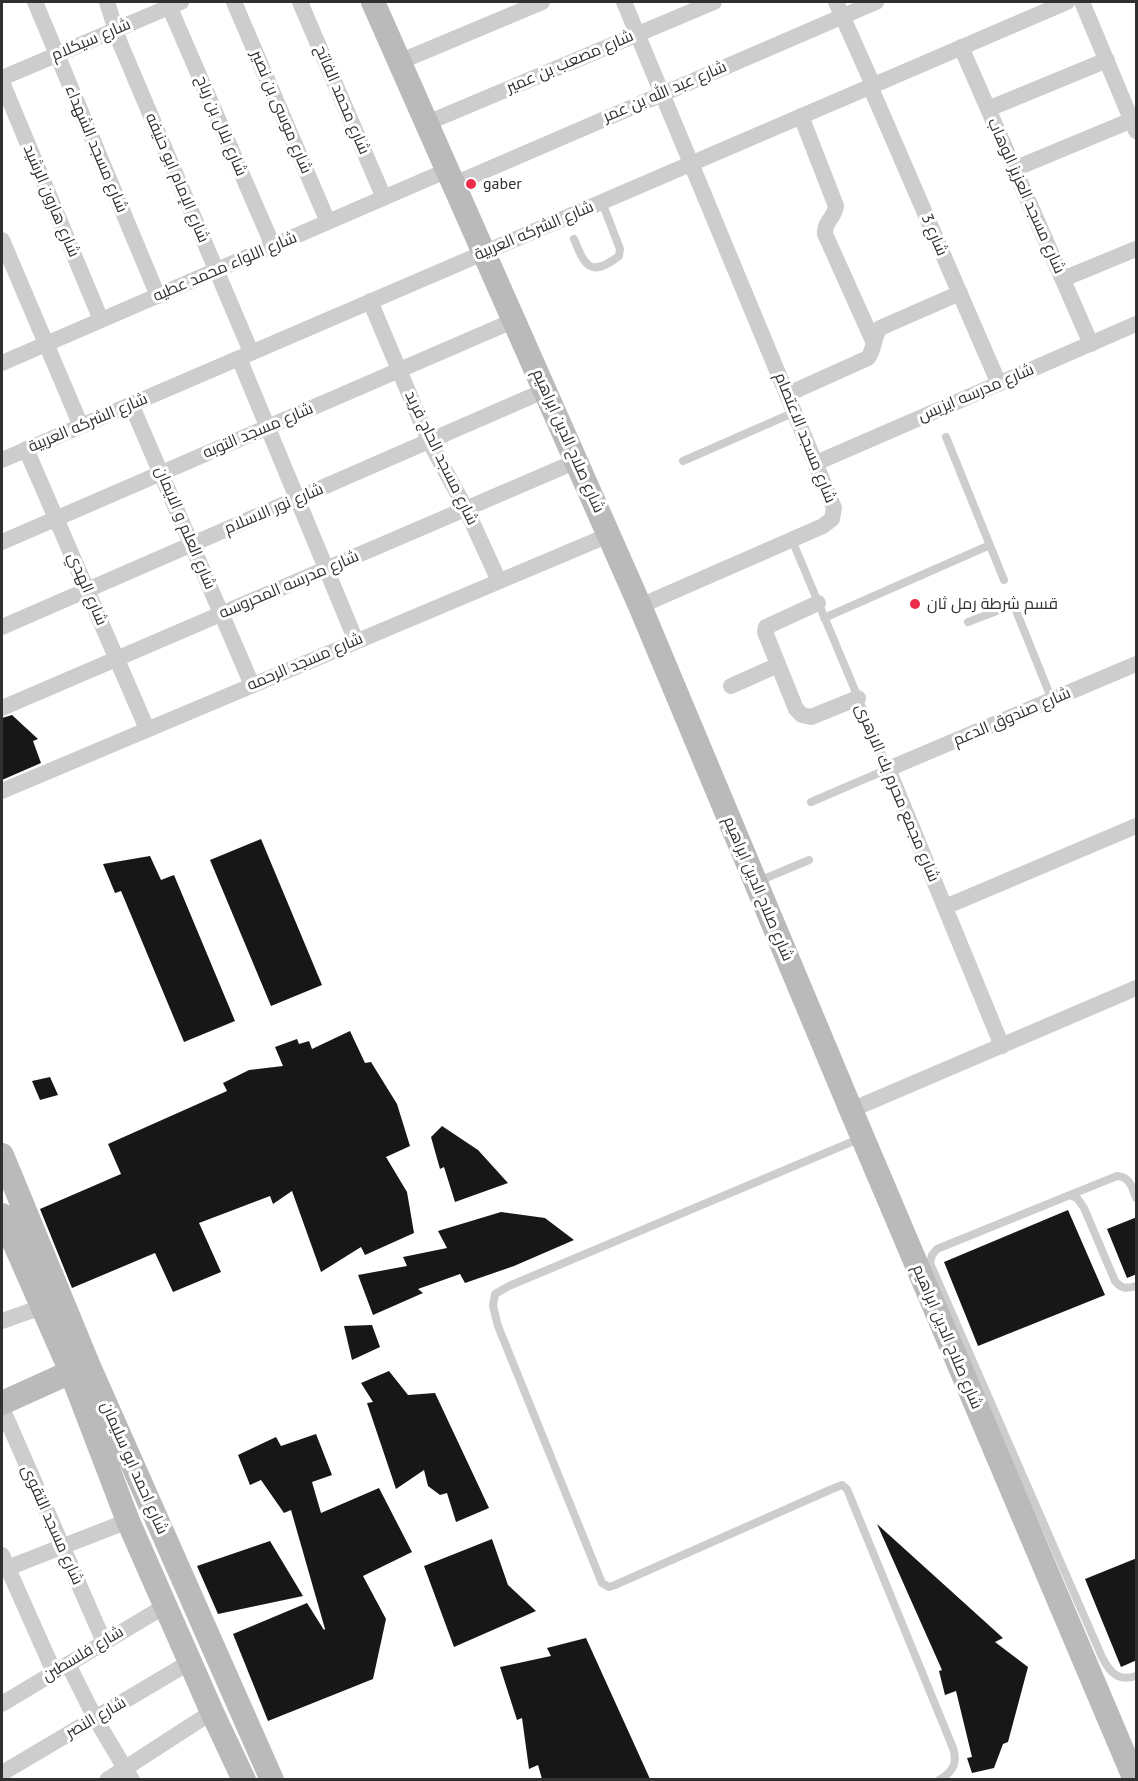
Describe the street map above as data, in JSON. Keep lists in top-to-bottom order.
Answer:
{
  "streets": {
    "street": [
      "شارع سيكلام",
      "شارع مصعب بن عمير",
      "شارع عبد الله بن عمر",
      "شارع محمد الفاتح",
      "شارع موسى بن نصير",
      "شارع بلال بن رباح",
      "شارع مسجد الشهداء",
      "شارع الإمام ابو حنيفه",
      "شارع مسجد العزيز الوهاب",
      "شارع هارون الرشيد",
      "شارع الشركه العربية",
      "شارع 3",
      "شارع اللواء محمد عطيه",
      "شارع مدرسه ايزيس",
      "شارع مسجد التوبه",
      "شارع مسجد الاعتصام",
      "شارع صلاح الدين ابراهيم",
      "شارع مسجد الحاج فريد",
      "شارع نور الاسلام",
      "شارع العلم و الايمان",
      "شارع مدرسه المحروسه",
      "شارع الهدي",
      "شارع مسجد الرحمه",
      "شارع صندوق الدعم",
      "شارع مجمع محرم بك الازهرى",
      "شارع احمد ابو سليمان",
      "شارع مسجد التقوى",
      "شارع فلسطين",
      "شارع النصر"
    ]
  },
  "crossings": [
    ["شارع سيكلام", "شارع بلال بن رباح"],
    ["شارع سيكلام", "شارع مسجد الشهداء"],
    ["شارع سيكلام", "شارع الإمام ابو حنيفه"],
    ["شارع سيكلام", "شارع هارون الرشيد"],
    ["شارع مصعب بن عمير", "شارع مسجد الاعتصام"],
    ["شارع مصعب بن عمير", "شارع صلاح الدين ابراهيم"],
    ["شارع عبد الله بن عمر", "شارع 3"],
    ["شارع عبد الله بن عمر", "شارع اللواء محمد عطيه"],
    ["شارع عبد الله بن عمر", "شارع مسجد الاعتصام"],
    ["شارع عبد الله بن عمر", "شارع صلاح الدين ابراهيم"],
    ["شارع محمد الفاتح", "شارع اللواء محمد عطيه"],
    ["شارع موسى بن نصير", "شارع اللواء محمد عطيه"],
    ["شارع بلال بن رباح", "شارع اللواء محمد عطيه"],
    ["شارع مسجد الشهداء", "شارع اللواء محمد عطيه"],
    ["شارع الإمام ابو حنيفه", "شارع الشركه العربية"],
    ["شارع الإمام ابو حنيفه", "شارع اللواء محمد عطيه"],
    ["شارع الإمام ابو حنيفه", "شارع مسجد التوبه"],
    ["شارع الإمام ابو حنيفه", "شارع نور الاسلام"],
    ["شارع الإمام ابو حنيفه", "شارع مدرسه المحروسه"],
    ["شارع الإمام ابو حنيفه", "شارع مسجد الرحمه"],
    ["شارع مسجد العزيز الوهاب", "شارع الشركه العربية"],
    ["شارع مسجد العزيز الوهاب", "شارع مدرسه ايزيس"],
    ["شارع هارون الرشيد", "شارع اللواء محمد عطيه"],
    ["شارع الشركه العربية", "شارع 3"],
    ["شارع الشركه العربية", "شارع مسجد الاعتصام"],
    ["شارع الشركه العربية", "شارع صلاح الدين ابراهيم"],
    ["شارع الشركه العربية", "شارع مسجد الحاج فريد"],
    ["شارع الشركه العربية", "شارع العلم و الايمان"],
    ["شارع الشركه العربية", "شارع الهدي"],
    ["شارع 3", "شارع مدرسه ايزيس"],
    ["شارع اللواء محمد عطيه", "شارع صلاح الدين ابراهيم"],
    ["شارع مدرسه ايزيس", "شارع مسجد الاعتصام"],
    ["شارع مسجد التوبه", "شارع صلاح الدين ابراهيم"],
    ["شارع مسجد التوبه", "شارع مسجد الحاج فريد"],
    ["شارع مسجد التوبه", "شارع العلم و الايمان"],
    ["شارع مسجد التوبه", "شارع الهدي"],
    ["شارع مسجد الاعتصام", "شارع صلاح الدين ابراهيم"],
    ["شارع مسجد الاعتصام", "شارع مجمع محرم بك الازهرى"],
    ["شارع صلاح الدين ابراهيم", "شارع نور الاسلام"],
    ["شارع صلاح الدين ابراهيم", "شارع مدرسه المحروسه"],
    ["شارع صلاح الدين ابراهيم", "شارع مسجد الرحمه"],
    ["شارع مسجد الحاج فريد", "شارع نور الاسلام"],
    ["شارع مسجد الحاج فريد", "شارع مدرسه المحروسه"],
    ["شارع مسجد الحاج فريد", "شارع مسجد الرحمه"],
    ["شارع نور الاسلام", "شارع العلم و الايمان"],
    ["شارع نور الاسلام", "شارع الهدي"],
    ["شارع العلم و الايمان", "شارع مدرسه المحروسه"],
    ["شارع العلم و الايمان", "شارع مسجد الرحمه"],
    ["شارع مدرسه المحروسه", "شارع الهدي"],
    ["شارع الهدي", "شارع مسجد الرحمه"],
    ["شارع صندوق الدعم", "شارع مجمع محرم بك الازهرى"],
    ["شارع احمد ابو سليمان", "شارع فلسطين"],
    ["شارع احمد ابو سليمان", "شارع النصر"],
    ["شارع مسجد التقوى", "شارع فلسطين"]
  ],
  "places": ["gaber", "قسم شرطة رمل ثان"]
}
